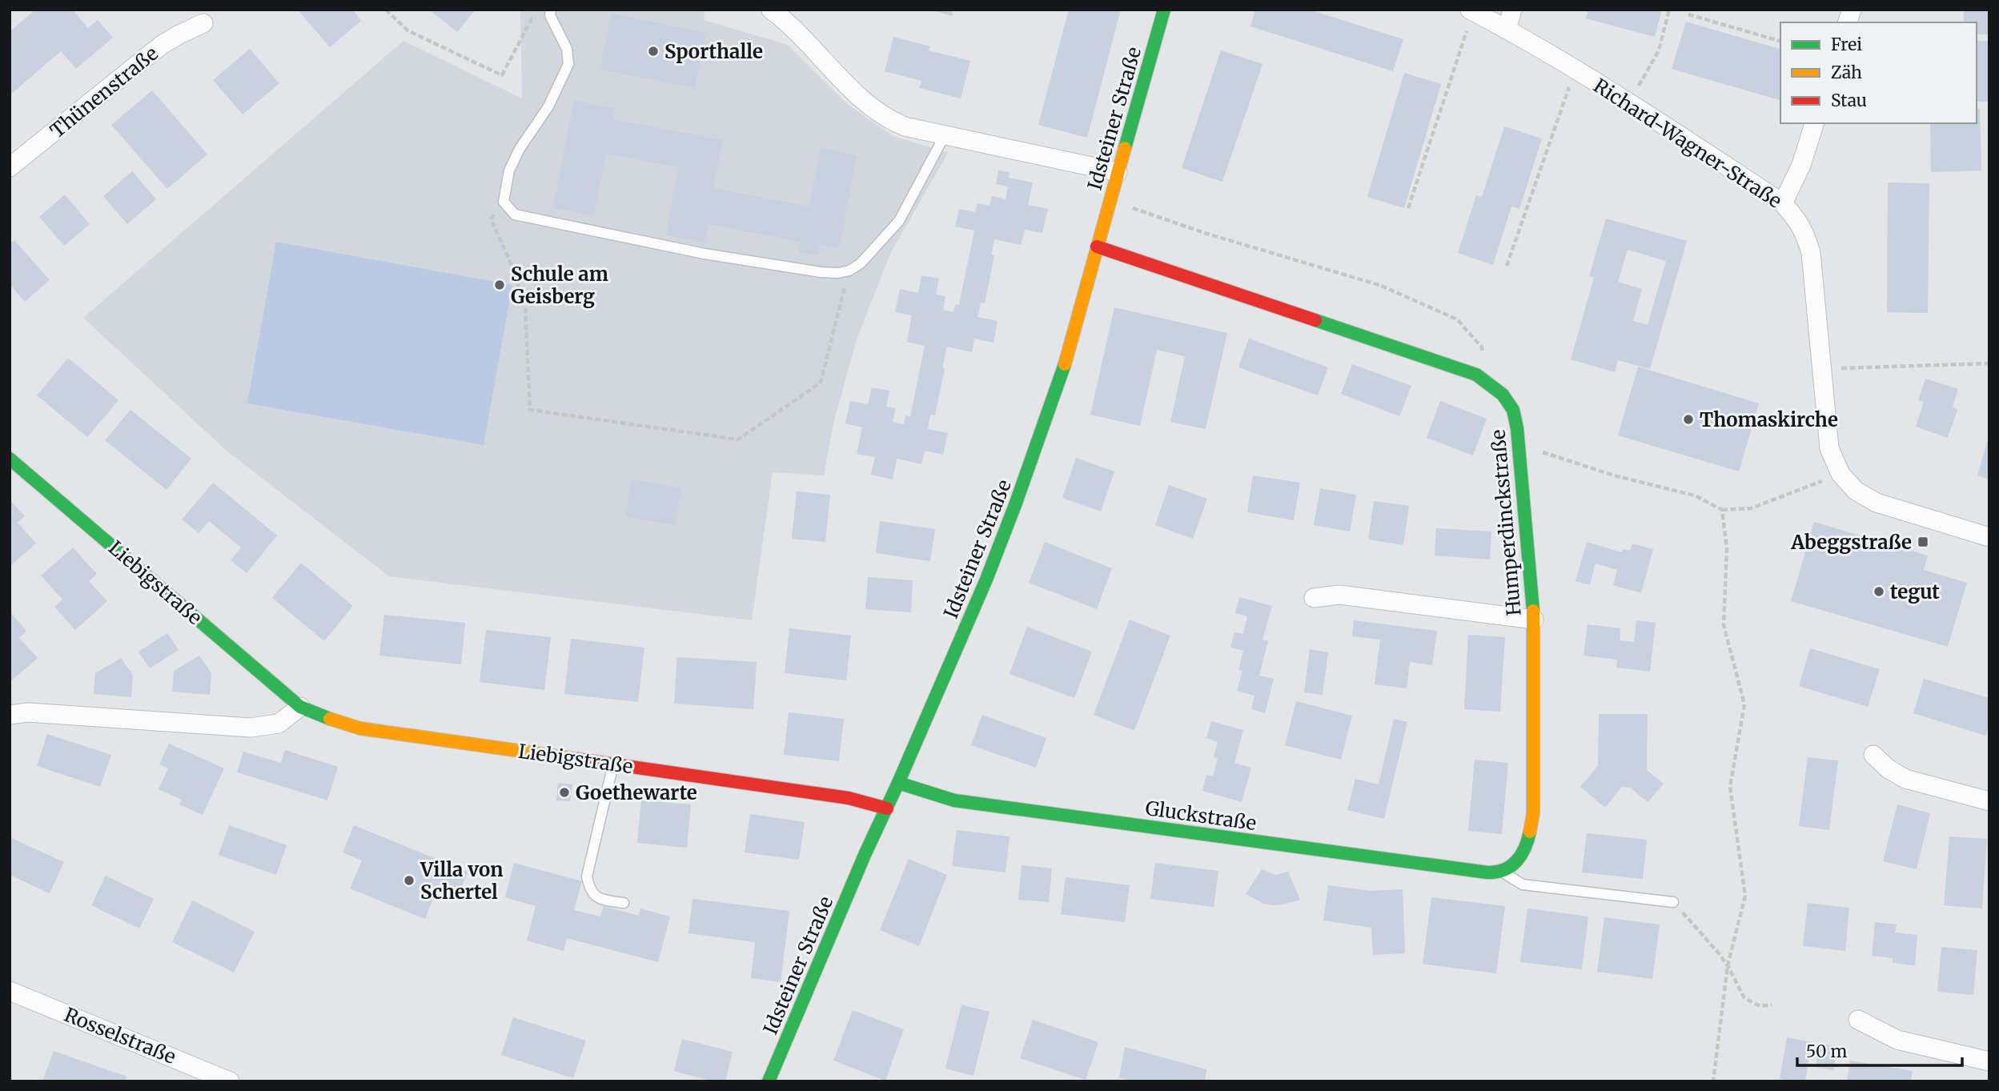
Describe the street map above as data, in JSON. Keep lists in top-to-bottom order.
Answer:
{
  "streets": {
    "street": [
      "Thünenstraße",
      "Idsteiner Straße",
      "Richard-Wagner-Straße",
      "Humperdinckstraße",
      "Liebigstraße",
      "Gluckstraße",
      "Rosselstraße"
    ]
  },
  "crossings": [
    ["Idsteiner Straße", "Humperdinckstraße"],
    ["Idsteiner Straße", "Liebigstraße"],
    ["Idsteiner Straße", "Gluckstraße"],
    ["Humperdinckstraße", "Gluckstraße"]
  ],
  "places": {
    "other": [
      "Sporthalle",
      "Schule am Geisberg",
      "Thomaskirche",
      "tegut",
      "Goethewarte",
      "Villa von Schertel"
    ],
    "transit": ["Abeggstraße"]
  },
  "legend": ["Frei", "Zäh", "Stau"],
  "scale_bar": "50 m"
}
